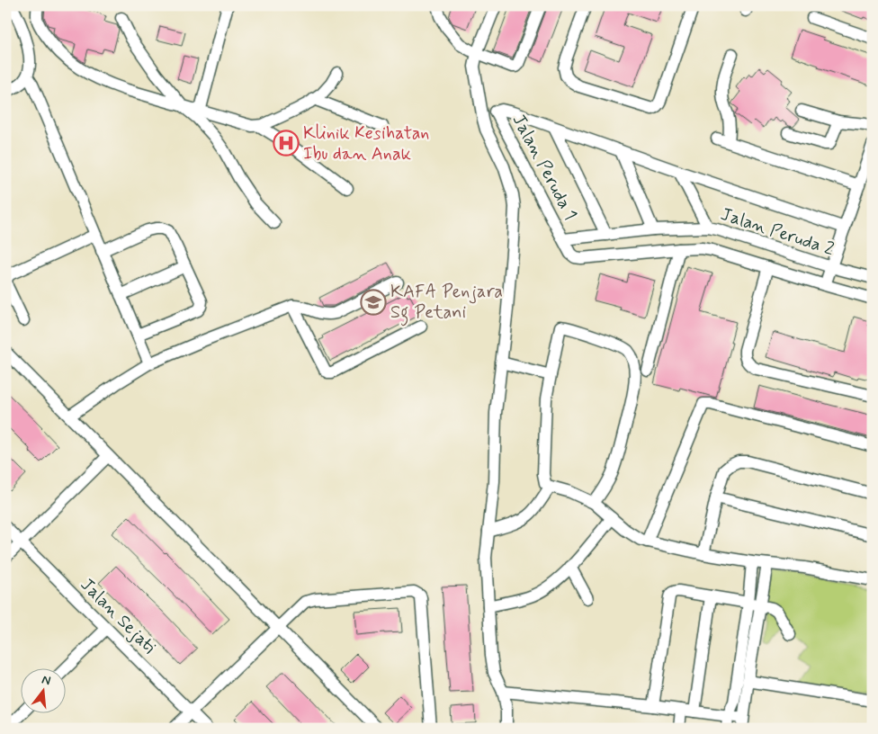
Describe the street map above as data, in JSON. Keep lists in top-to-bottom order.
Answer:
{
  "streets": {
    "street": ["Jalan Peruda 1", "Jalan Peruda 2", "Jalan Sejati"]
  },
  "crossings": [
    ["Jalan Peruda 1", "Jalan Peruda 2"]
  ],
  "places": {
    "hospital": ["Klinik Kesihatan Ibu dan Anak"],
    "school or university": ["KAFA Penjara Sg Petani"]
  },
  "north": "top"
}
